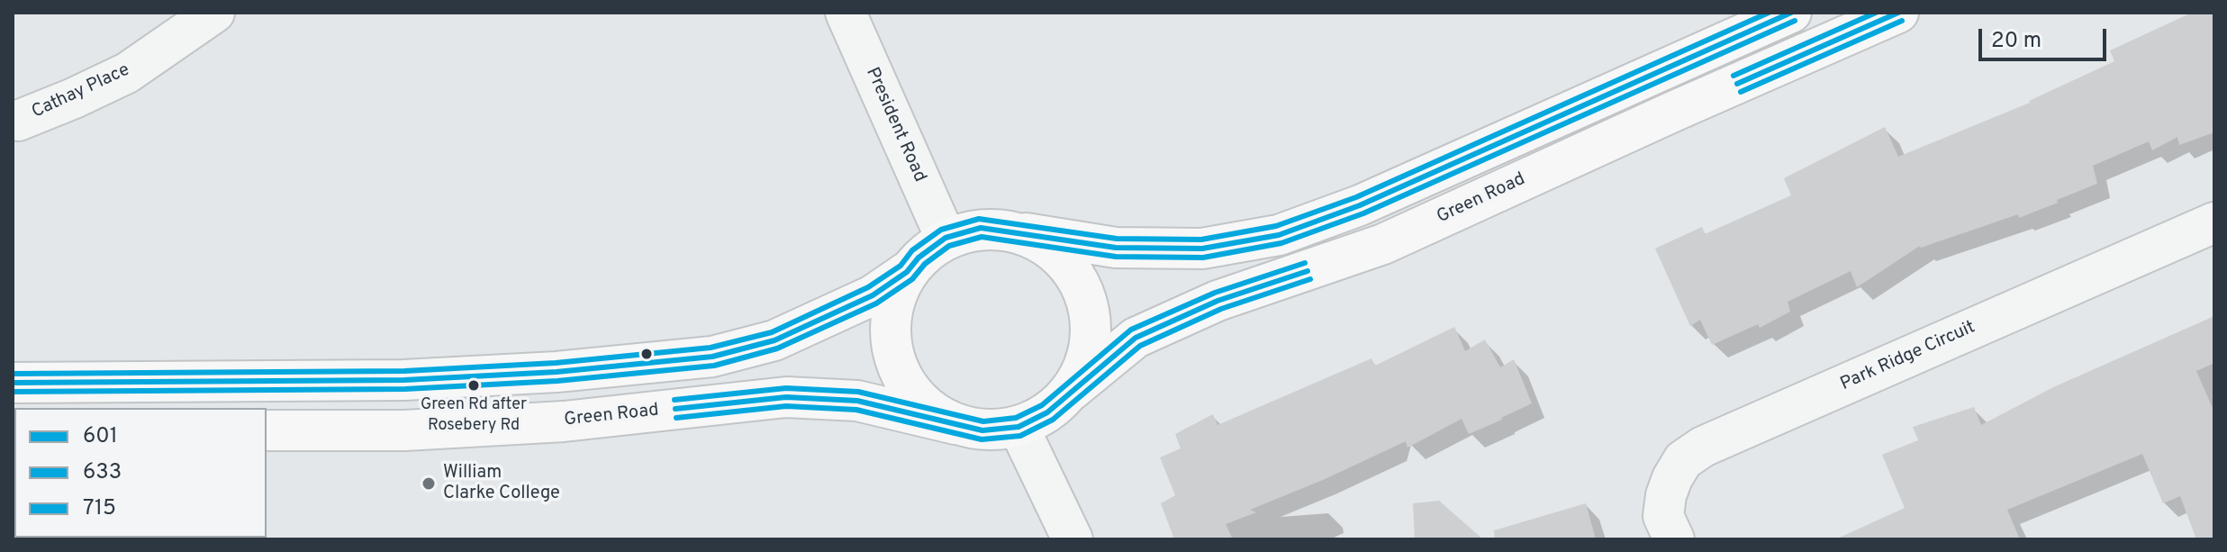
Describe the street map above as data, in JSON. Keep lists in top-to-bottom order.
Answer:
{
  "streets": {
    "main road": ["Green Road"],
    "street": ["Cathay Place", "President Road", "Park Ridge Circuit"]
  },
  "crossings": [
    ["President Road", "Green Road"]
  ],
  "places": ["Green Rd after Rosebery Rd", "William Clarke College"],
  "lines": ["transit line 601", "transit line 715", "transit line 633"],
  "legend": ["601", "633", "715"],
  "scale_bar": "20 m"
}
